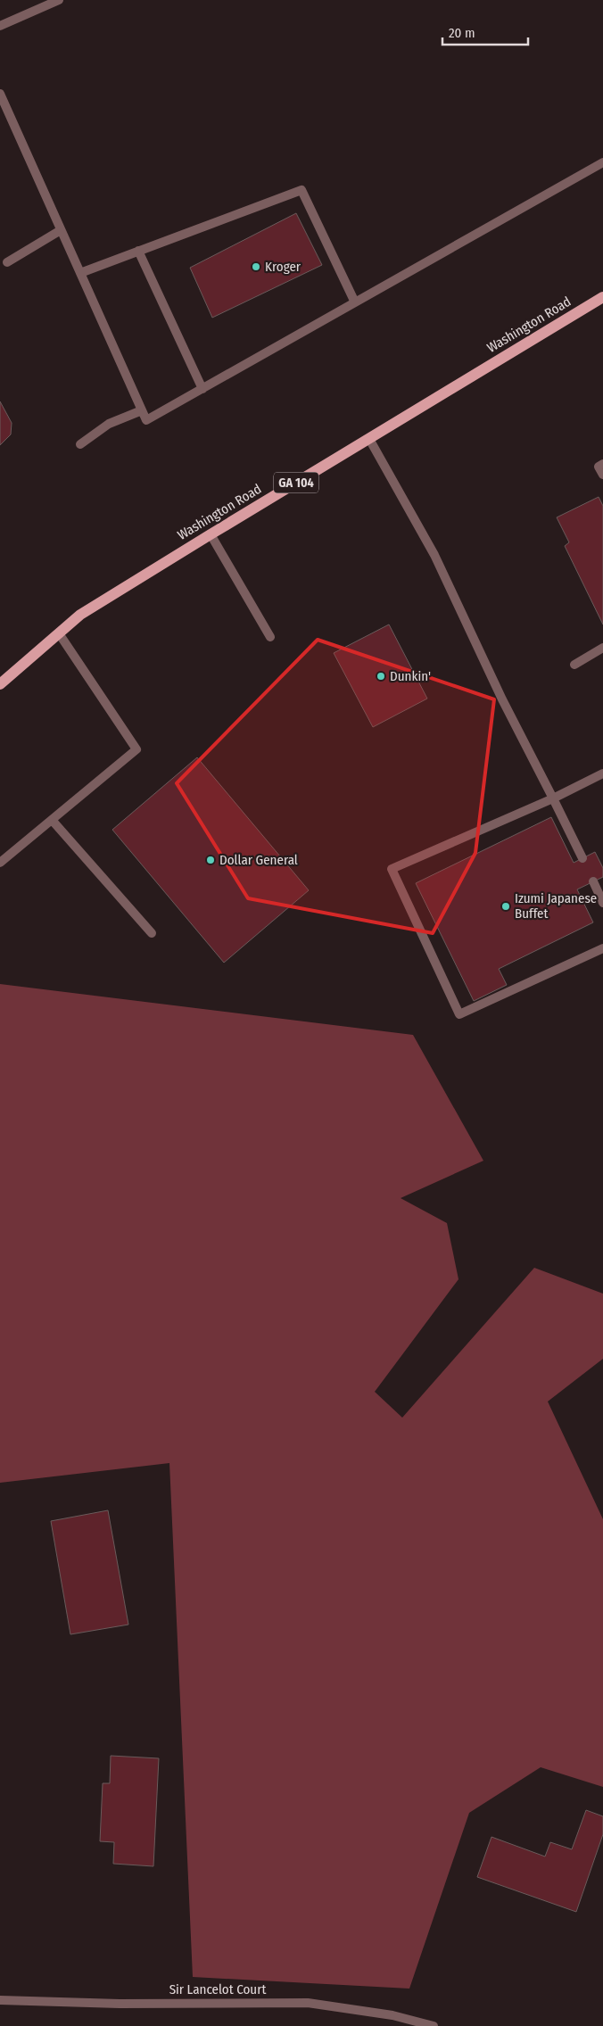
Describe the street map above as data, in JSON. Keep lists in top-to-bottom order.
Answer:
{
  "streets": {
    "main road": ["Washington Road", "GA 104"],
    "street": ["Sir Lancelot Court"]
  },
  "places": [
    "Kroger",
    "Dunkin'",
    "Dollar General",
    "Izumi Japanese Buffet"
  ],
  "scale_bar": "20 m"
}
